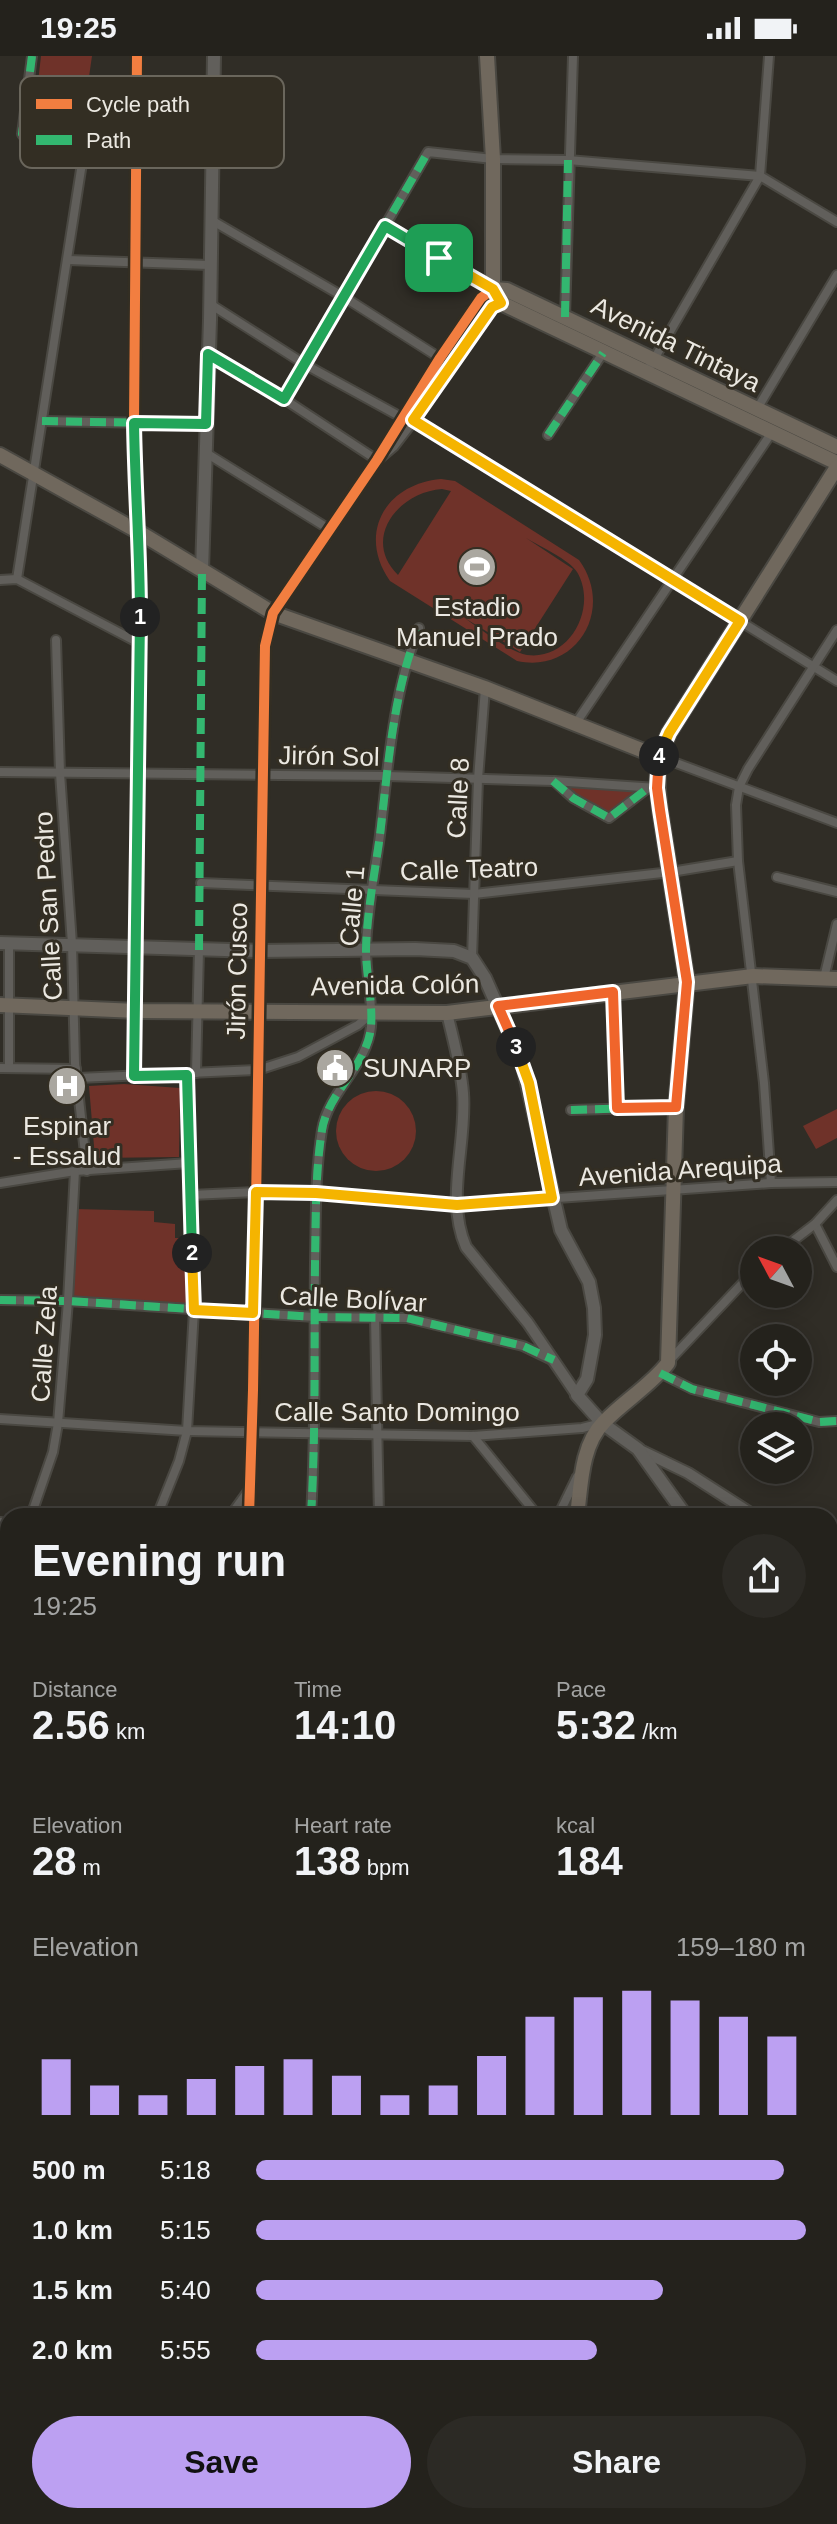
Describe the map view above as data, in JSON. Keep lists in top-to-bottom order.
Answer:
{
  "streets": {
    "main road": ["Avenida Tintaya", "Avenida Colón"],
    "street": [
      "Jirón Sol",
      "Calle 8",
      "Calle Teatro",
      "Calle San Pedro",
      "Calle 1",
      "Jirón Cusco",
      "Avenida Arequipa",
      "Calle Bolívar",
      "Calle Zela",
      "Calle Santo Domingo"
    ]
  },
  "crossings": [
    ["Avenida Tintaya", "Jirón Cusco"],
    ["Jirón Sol", "Calle 8"],
    ["Jirón Sol", "Calle San Pedro"],
    ["Jirón Sol", "Calle 1"],
    ["Jirón Sol", "Jirón Cusco"],
    ["Calle 8", "Calle Teatro"],
    ["Calle Teatro", "Calle 1"],
    ["Calle Teatro", "Jirón Cusco"],
    ["Calle San Pedro", "Avenida Colón"],
    ["Calle 1", "Avenida Colón"],
    ["Calle 1", "Avenida Arequipa"],
    ["Calle 1", "Calle Bolívar"],
    ["Calle 1", "Calle Santo Domingo"],
    ["Jirón Cusco", "Avenida Colón"],
    ["Jirón Cusco", "Avenida Arequipa"],
    ["Jirón Cusco", "Calle Bolívar"],
    ["Jirón Cusco", "Calle Santo Domingo"],
    ["Calle Bolívar", "Calle Zela"],
    ["Calle Zela", "Calle Santo Domingo"]
  ],
  "places": {
    "sports": ["Estadio Manuel Prado"],
    "public building": ["SUNARP"],
    "hospital": ["Espinar - Essalud"]
  },
  "legend": ["Cycle path", "Path"],
  "north": "top left",
  "page": {
    "status": "19:25",
    "pins": [
      "1",
      "4",
      "3",
      "2"
    ],
    "heading": ["Evening run", "19:25"],
    "stats": [
      ["Distance", "2.56 km"],
      ["Time", "14:10"],
      ["Pace", "5:32 /km"],
      ["Elevation", "28 m"],
      ["Heart rate", "138 bpm"],
      ["kcal", "184"]
    ],
    "chart": ["Elevation", "159–180 m"],
    "list": [
      {
        "name": "500 m",
        "note": "5:18"
      },
      {
        "name": "1.0 km",
        "note": "5:15"
      },
      {
        "name": "1.5 km",
        "note": "5:40"
      },
      {
        "name": "2.0 km",
        "note": "5:55"
      }
    ],
    "buttons": ["Save", "Share"]
  }
}
